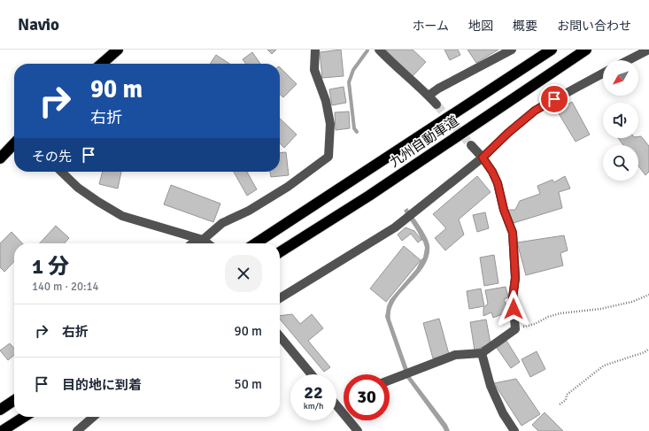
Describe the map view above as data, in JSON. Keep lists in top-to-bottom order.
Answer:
{
  "streets": {
    "highway": ["九州自動車道"]
  },
  "north": "bottom left",
  "page": {
    "header": "Navio",
    "nav": [
      "ホーム",
      "地図",
      "概要",
      "お問い合わせ"
    ],
    "turn": ["90 m", "右折"],
    "then": "その先",
    "heading": ["1 分", "140 m · 20:14"],
    "list": [
      {
        "name": "右折",
        "value": "90 m"
      },
      {
        "name": "目的地に到着",
        "value": "50 m"
      }
    ],
    "speed": "22 km/h",
    "limit": "30"
  }
}
